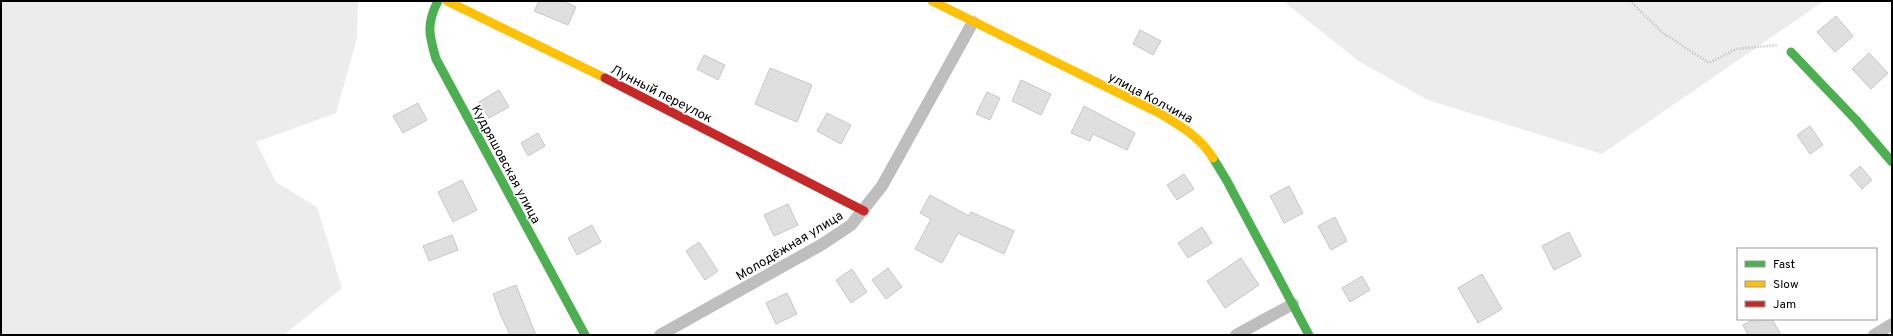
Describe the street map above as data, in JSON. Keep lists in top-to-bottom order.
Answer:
{
  "streets": {
    "street": [
      "Лунный переулок",
      "улица Колчина",
      "Кудряшовская улица",
      "Молодёжная улица"
    ]
  },
  "crossings": [
    ["Лунный переулок", "Молодёжная улица"],
    ["улица Колчина", "Молодёжная улица"]
  ],
  "legend": ["Fast", "Slow", "Jam"]
}
